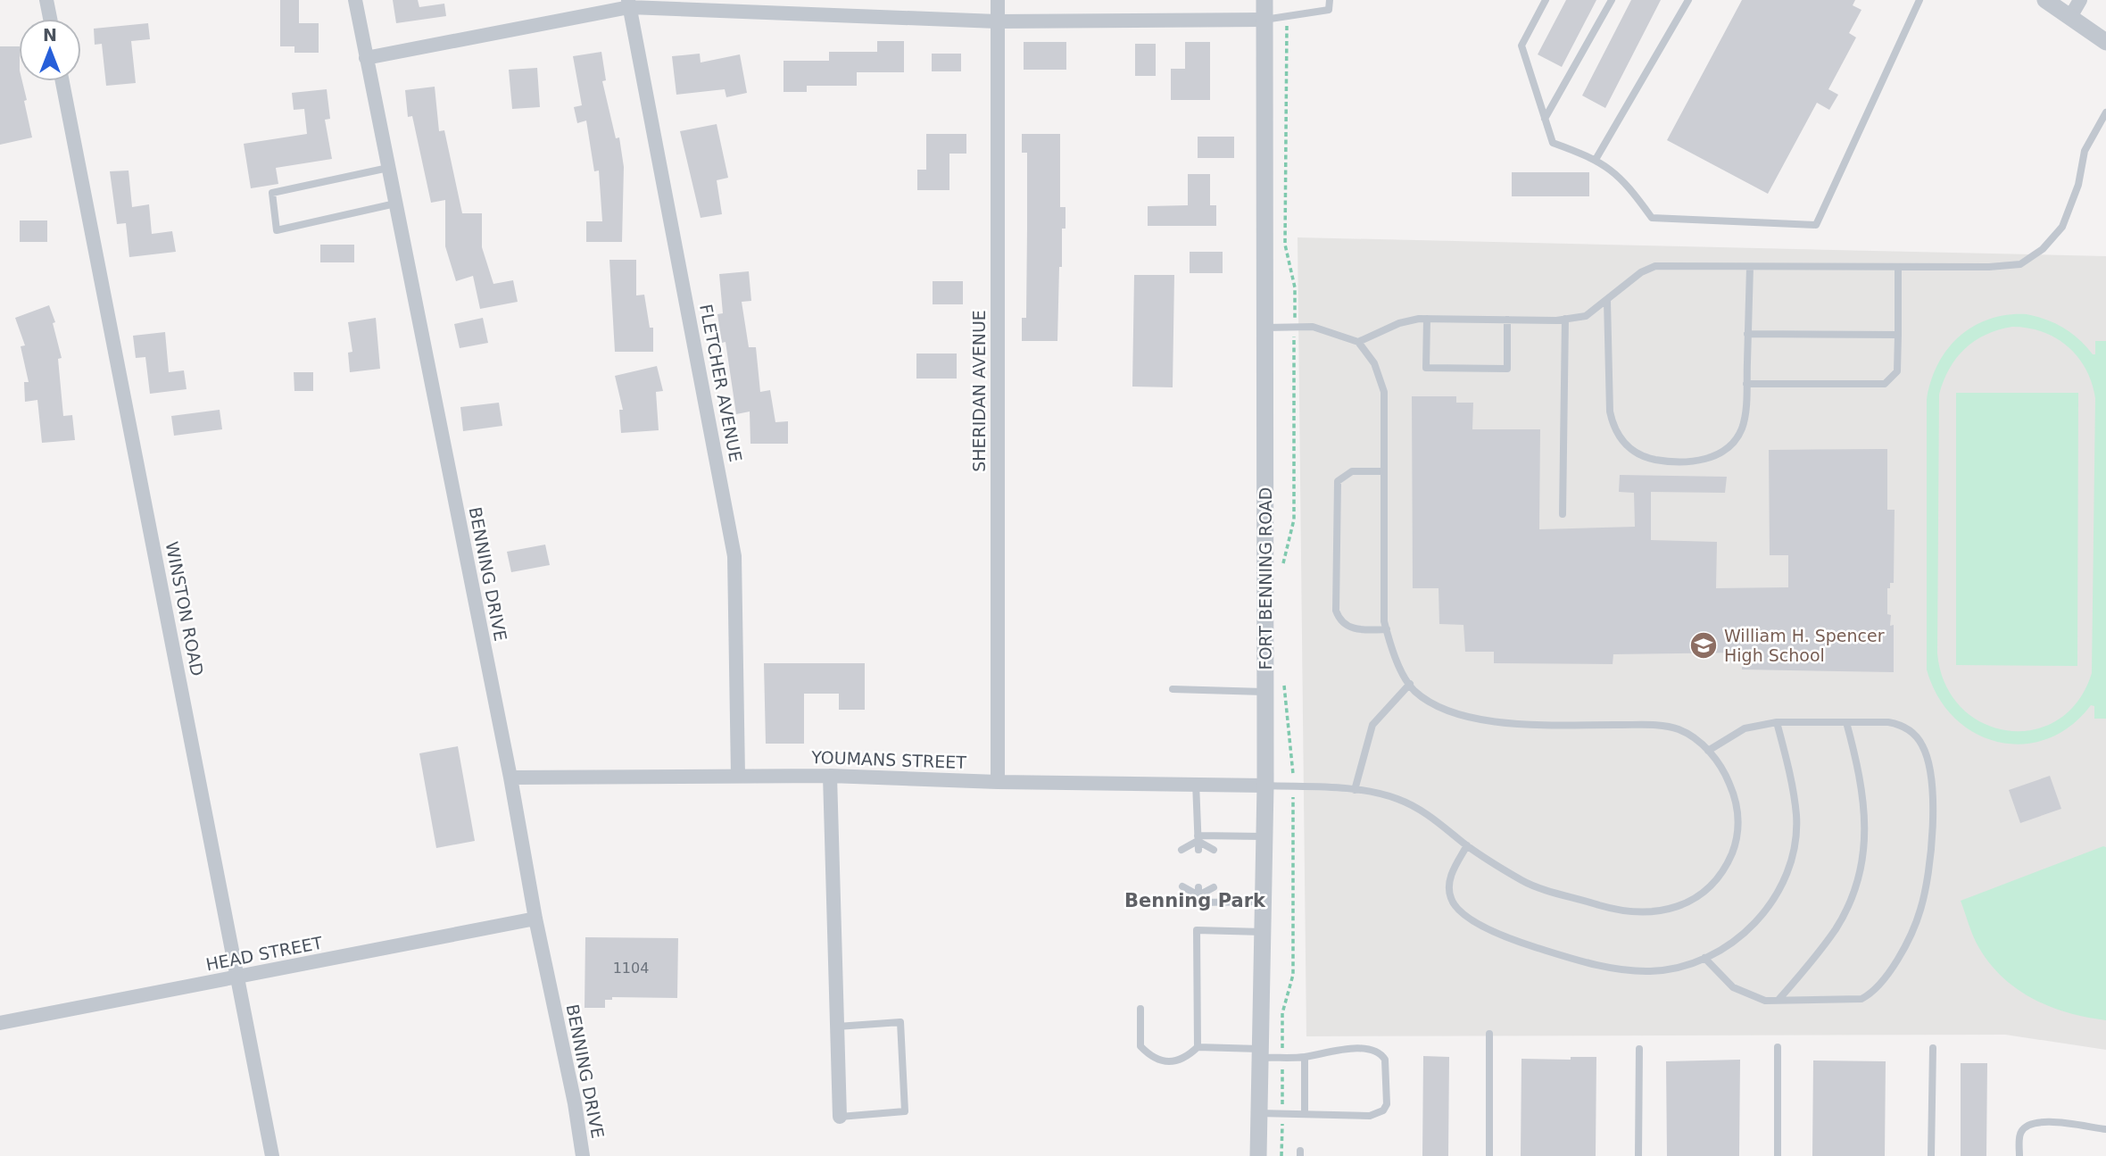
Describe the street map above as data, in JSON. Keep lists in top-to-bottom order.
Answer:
{
  "streets": {
    "street": [
      "FLETCHER AVENUE",
      "SHERIDAN AVENUE",
      "BENNING DRIVE",
      "FORT BENNING ROAD",
      "WINSTON ROAD",
      "YOUMANS STREET",
      "HEAD STREET"
    ]
  },
  "crossings": [
    ["FLETCHER AVENUE", "YOUMANS STREET"],
    ["SHERIDAN AVENUE", "YOUMANS STREET"],
    ["BENNING DRIVE", "YOUMANS STREET"],
    ["BENNING DRIVE", "HEAD STREET"],
    ["FORT BENNING ROAD", "YOUMANS STREET"],
    ["WINSTON ROAD", "HEAD STREET"]
  ],
  "districts": ["Benning Park"],
  "places": {
    "school or university": ["William H. Spencer High School"]
  },
  "house_numbers": ["1104"],
  "north": "top"
}
